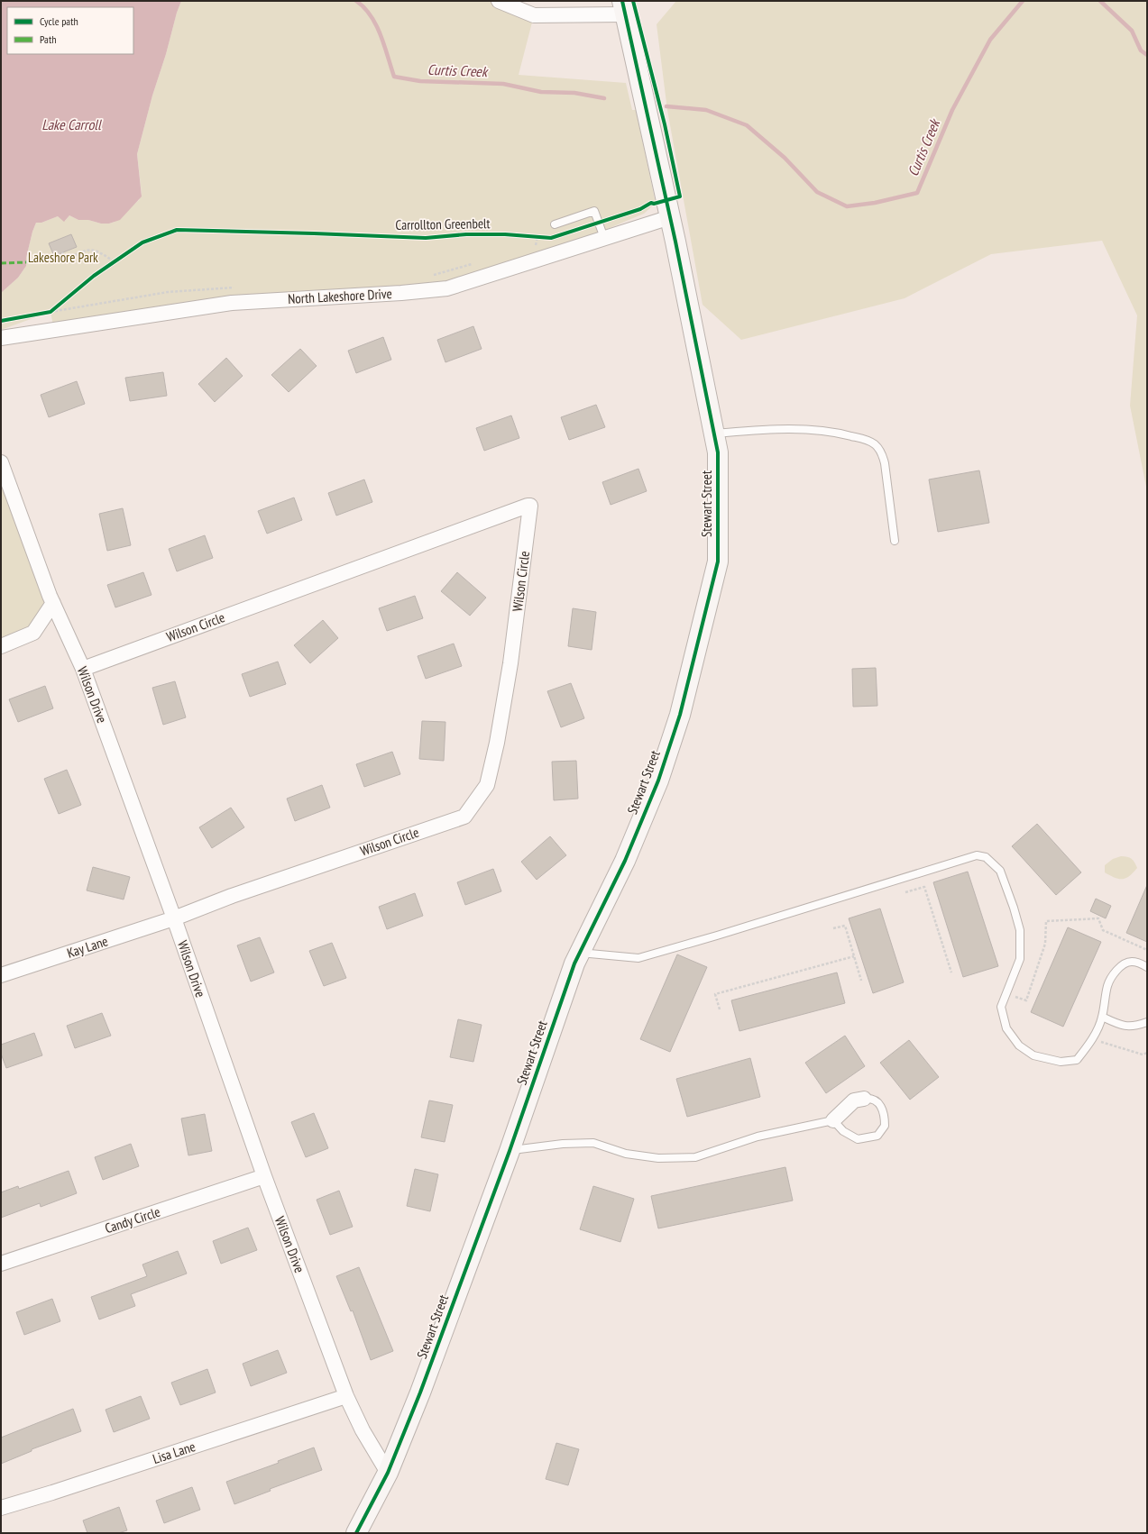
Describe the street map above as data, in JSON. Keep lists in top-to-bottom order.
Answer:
{
  "streets": {
    "street": [
      "North Lakeshore Drive",
      "Stewart Street",
      "Wilson Circle",
      "Wilson Drive",
      "Kay Lane",
      "Candy Circle",
      "Lisa Lane"
    ],
    "cycle path": ["Carrollton Greenbelt"]
  },
  "crossings": [
    ["North Lakeshore Drive", "Stewart Street"],
    ["Stewart Street", "Wilson Drive"],
    ["Wilson Circle", "Wilson Drive"],
    ["Wilson Circle", "Kay Lane"],
    ["Wilson Drive", "Kay Lane"],
    ["Wilson Drive", "Candy Circle"],
    ["Wilson Drive", "Lisa Lane"]
  ],
  "water": ["Curtis Creek", "Lake Carroll"],
  "parks": ["Lakeshore Park"],
  "legend": ["Cycle path", "Path"]
}
